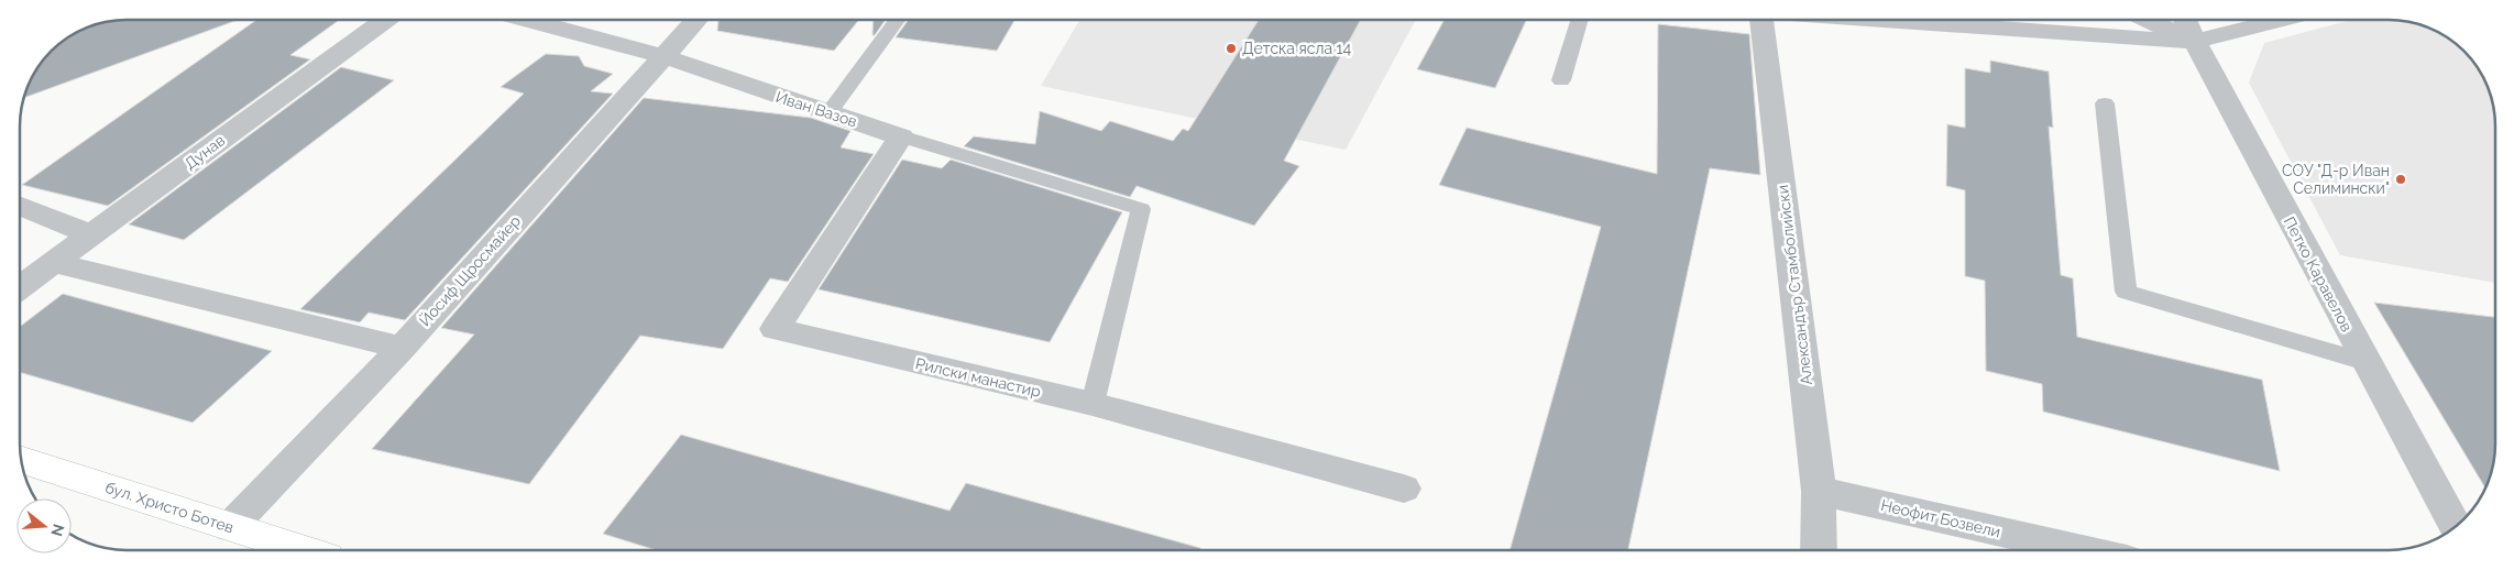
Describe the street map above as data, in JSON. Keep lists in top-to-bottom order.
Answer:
{
  "streets": {
    "main road": ["бул. Христо Ботев"],
    "street": [
      "Иван Вазов",
      "Дунав",
      "Йосиф Щросмайер",
      "Петко Каравелов",
      "Александър Стамболийски",
      "Рилски манастир",
      "Неофит Бозвели"
    ]
  },
  "crossings": [
    ["Иван Вазов", "Йосиф Щросмайер"],
    ["Иван Вазов", "Рилски манастир"],
    ["Йосиф Щросмайер", "бул. Христо Ботев"],
    ["Александър Стамболийски", "Неофит Бозвели"]
  ],
  "places": ["Детска ясла 14", "СОУ \"Д-р Иван Селимински\""],
  "north": "right"
}
